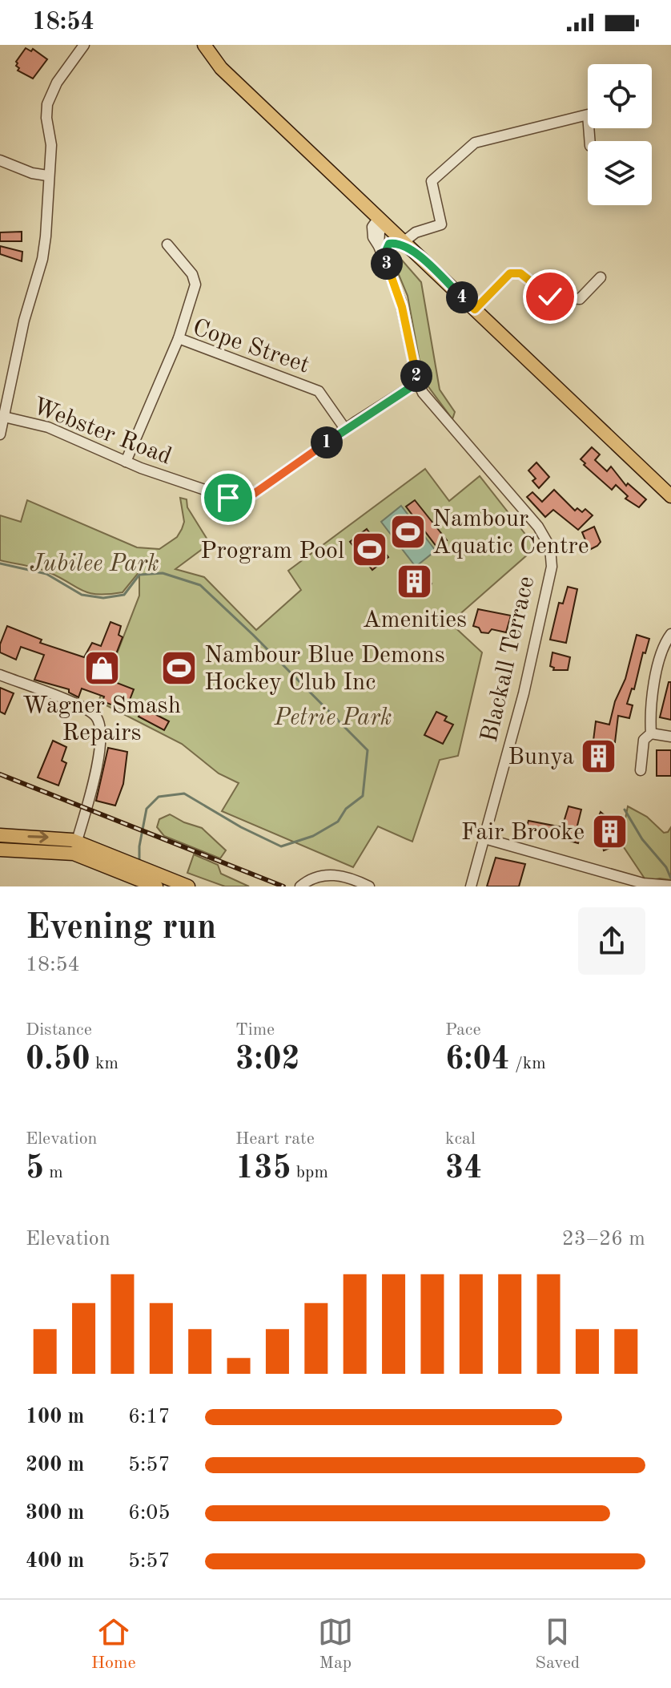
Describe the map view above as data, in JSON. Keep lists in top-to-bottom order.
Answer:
{
  "streets": {
    "street": ["Cope Street", "Webster Road", "Blackall Terrace"]
  },
  "crossings": [
    ["Cope Street", "Webster Road"],
    ["Webster Road", "Blackall Terrace"]
  ],
  "parks": ["Jubilee Park", "Petrie Park"],
  "places": {
    "sports": ["Nambour Aquatic Centre", "Program Pool", "Nambour Blue Demons Hockey Club Inc"],
    "building": ["Amenities", "Bunya", "Fair Brooke"],
    "shop": ["Wagner Smash Repairs"]
  },
  "page": {
    "status": "18:54",
    "pins": [
      "3",
      "4",
      "2",
      "1"
    ],
    "heading": ["Evening run", "18:54"],
    "stats": [
      ["Distance", "0.50 km"],
      ["Time", "3:02"],
      ["Pace", "6:04 /km"],
      ["Elevation", "5 m"],
      ["Heart rate", "135 bpm"],
      ["kcal", "34"]
    ],
    "chart": ["Elevation", "23–26 m"],
    "list": [
      {
        "name": "100 m",
        "note": "6:17"
      },
      {
        "name": "200 m",
        "note": "5:57"
      },
      {
        "name": "300 m",
        "note": "6:05"
      },
      {
        "name": "400 m",
        "note": "5:57"
      }
    ],
    "tabs": ["Home", "Map", "Saved"]
  }
}
